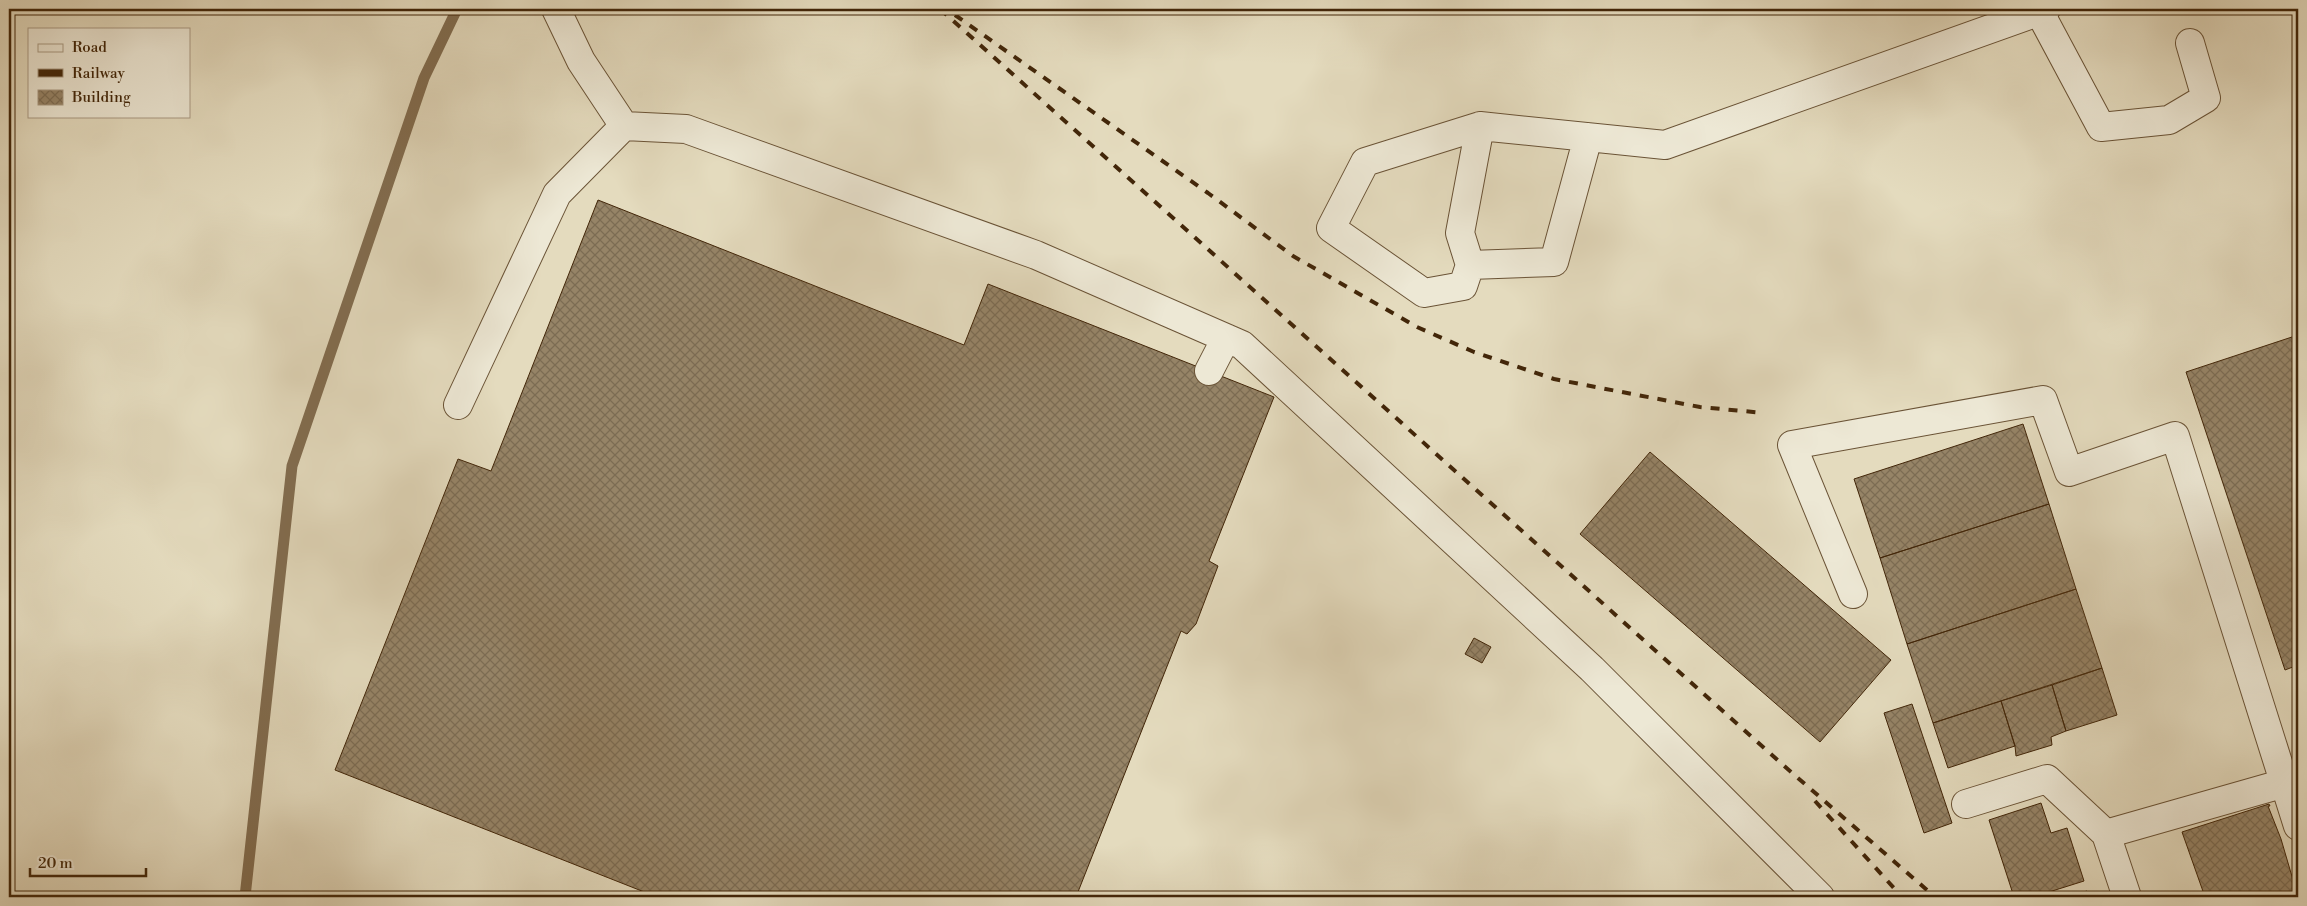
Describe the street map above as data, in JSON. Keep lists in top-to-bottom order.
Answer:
{
  "legend": ["Road", "Railway", "Building"],
  "scale_bar": "20 m"
}
